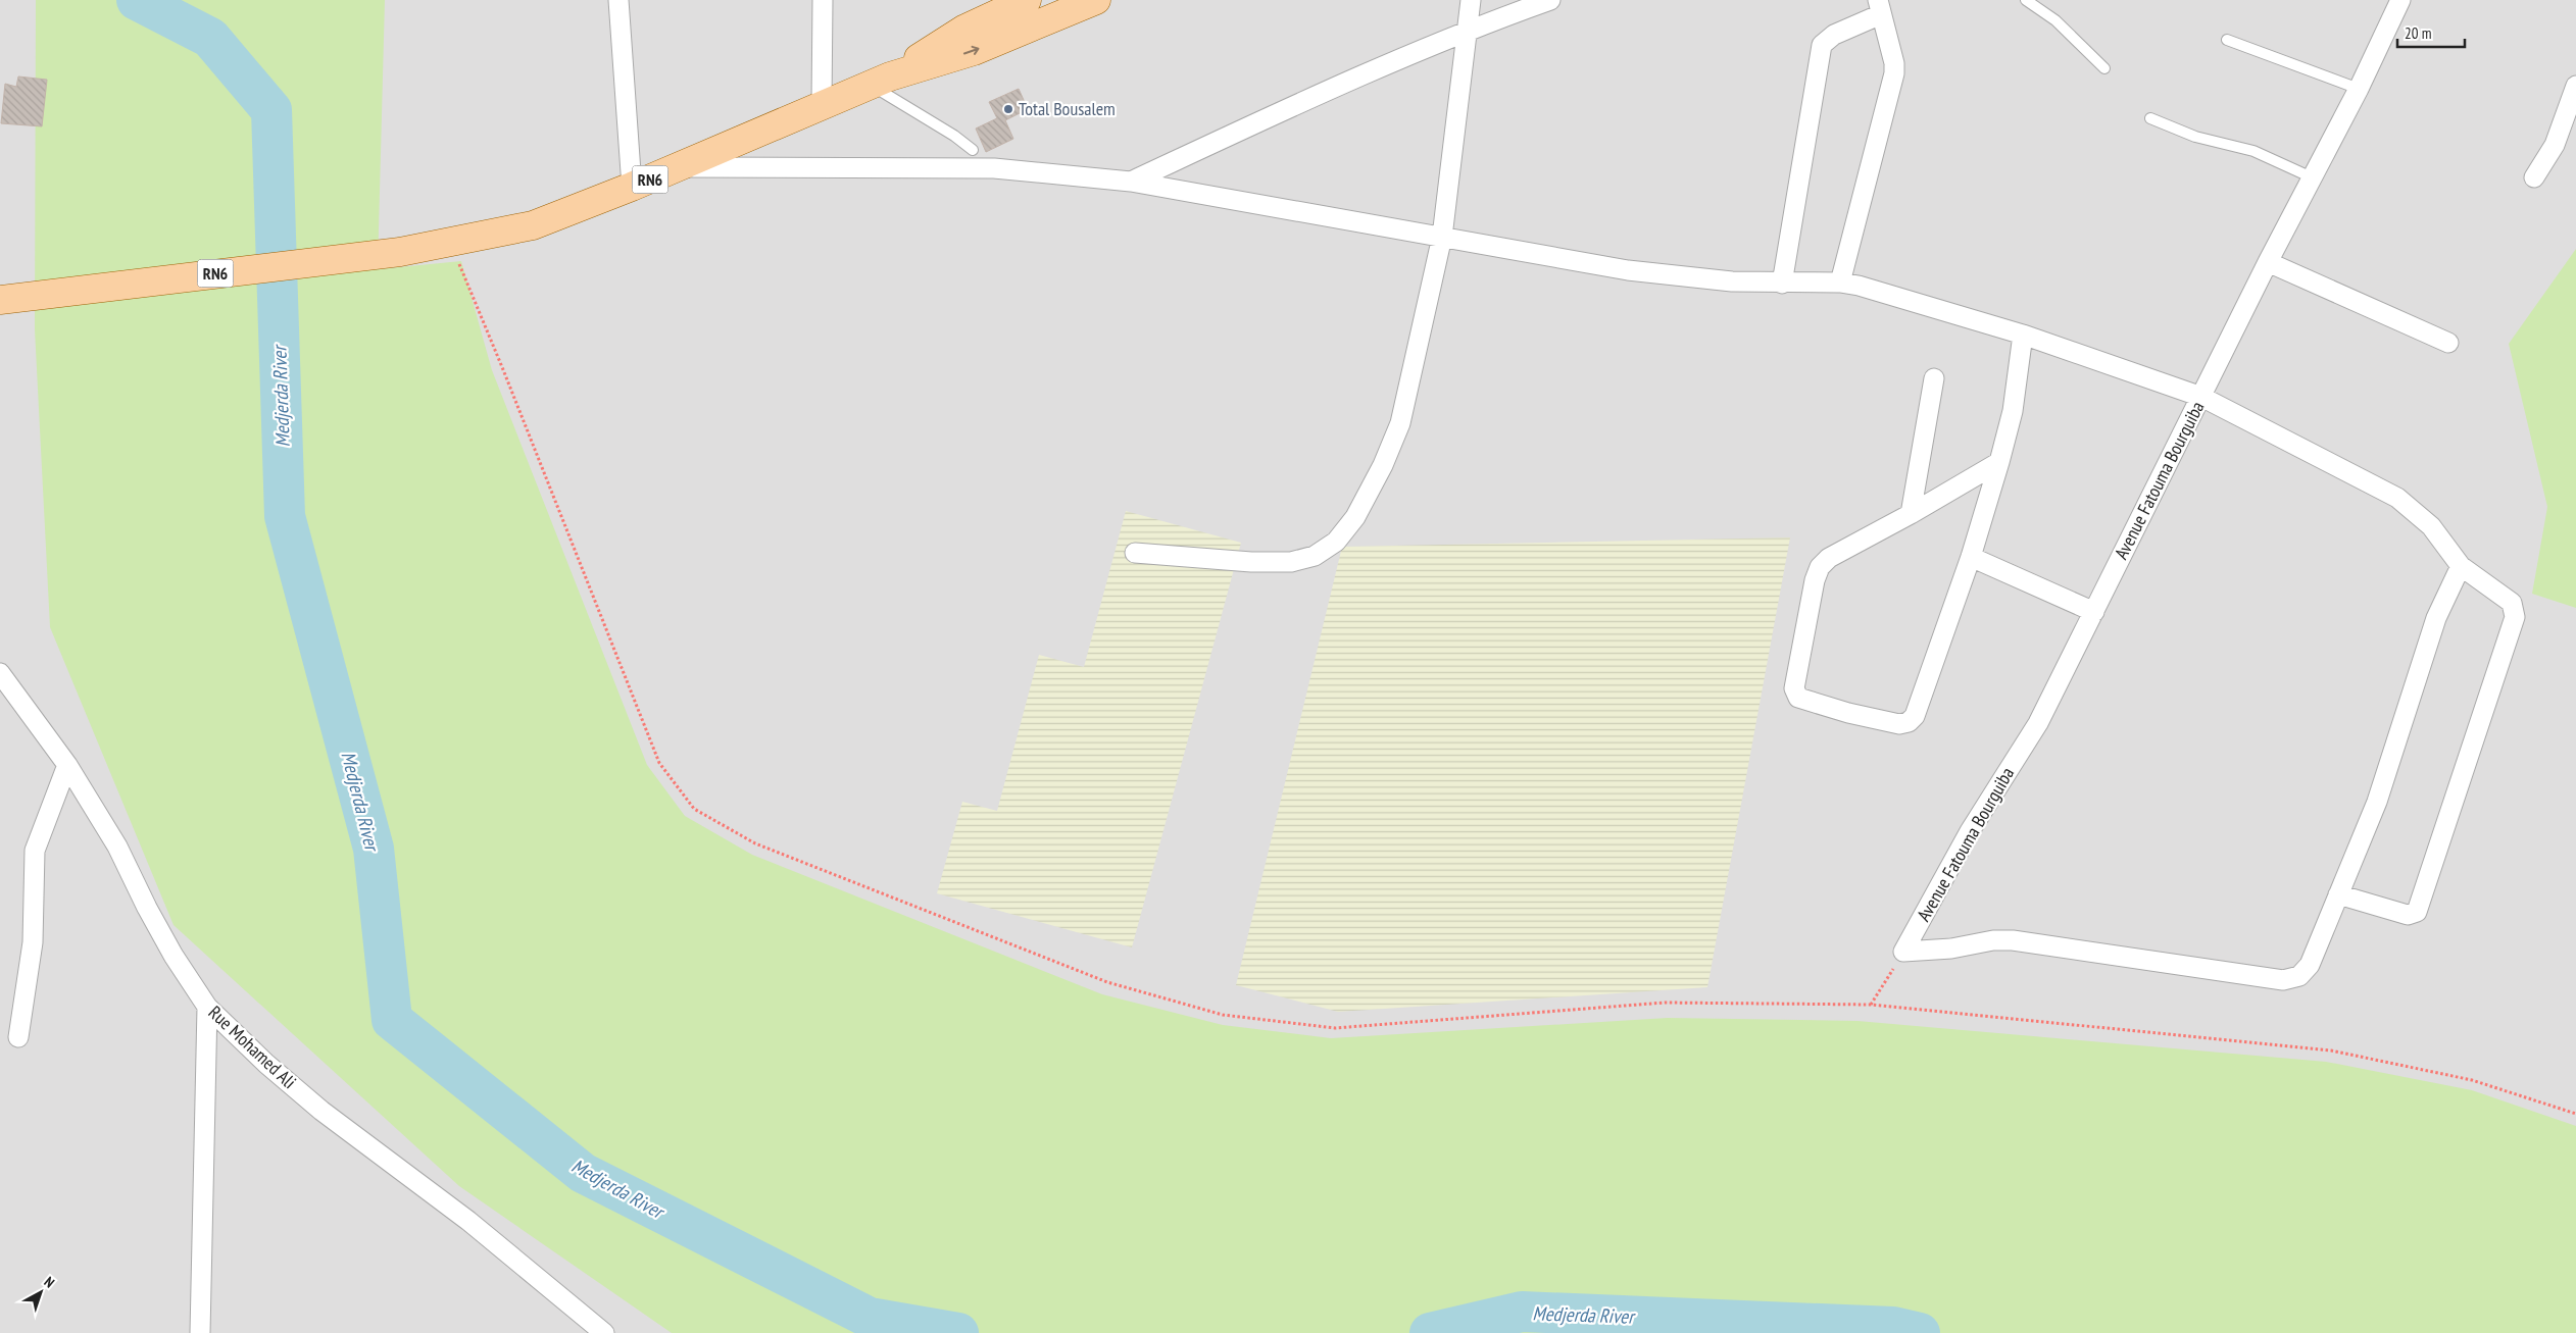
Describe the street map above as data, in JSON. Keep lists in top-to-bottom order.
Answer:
{
  "streets": {
    "main road": ["RN6"],
    "street": ["Avenue Fatouma Bourguiba", "Rue Mohamed Ali"]
  },
  "water": ["Medjerda River"],
  "places": ["Total Bousalem"],
  "scale_bar": "20 m",
  "north": "top right"
}
